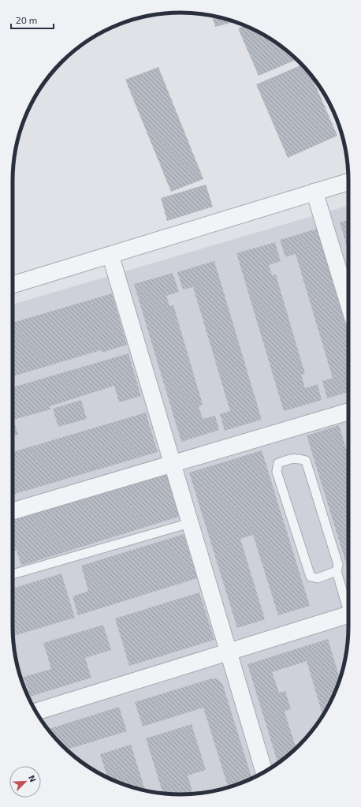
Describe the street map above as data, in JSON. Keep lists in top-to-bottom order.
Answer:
{
  "scale_bar": "20 m",
  "north": "top right"
}
